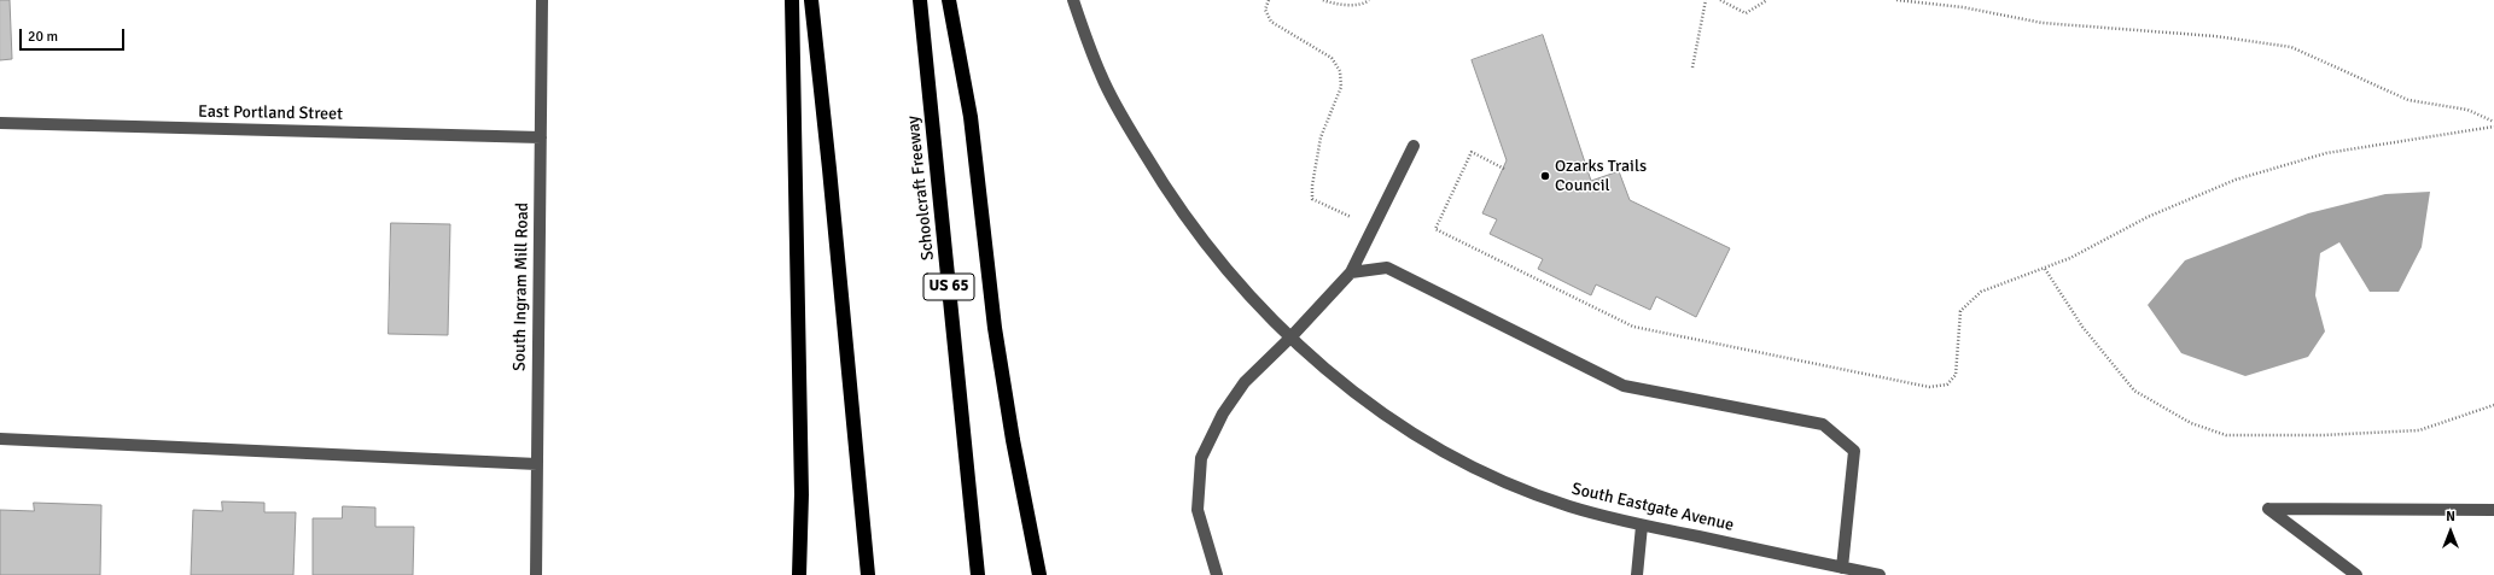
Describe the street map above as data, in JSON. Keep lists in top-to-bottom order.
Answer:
{
  "streets": {
    "highway": ["Schoolcraft Freeway", "US 65"],
    "street": ["East Portland Street", "South Ingram Mill Road", "South Eastgate Avenue"]
  },
  "crossings": [
    ["East Portland Street", "South Ingram Mill Road"]
  ],
  "places": ["Ozarks Trails Council"],
  "scale_bar": "20 m",
  "north": "top"
}
